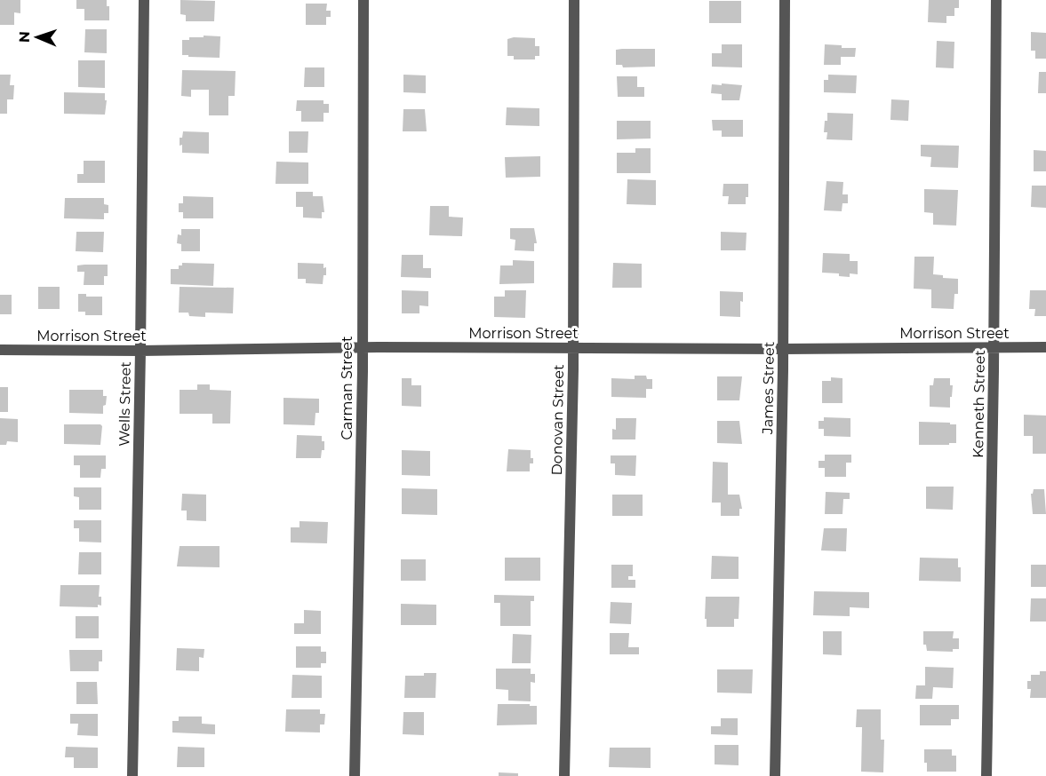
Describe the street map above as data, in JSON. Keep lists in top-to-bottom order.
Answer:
{
  "streets": {
    "street": [
      "Morrison Street",
      "Carman Street",
      "James Street",
      "Wells Street",
      "Kenneth Street",
      "Donovan Street"
    ]
  },
  "crossings": [
    ["Morrison Street", "Carman Street"],
    ["Morrison Street", "James Street"],
    ["Morrison Street", "Wells Street"],
    ["Morrison Street", "Kenneth Street"],
    ["Morrison Street", "Donovan Street"]
  ],
  "north": "left"
}
